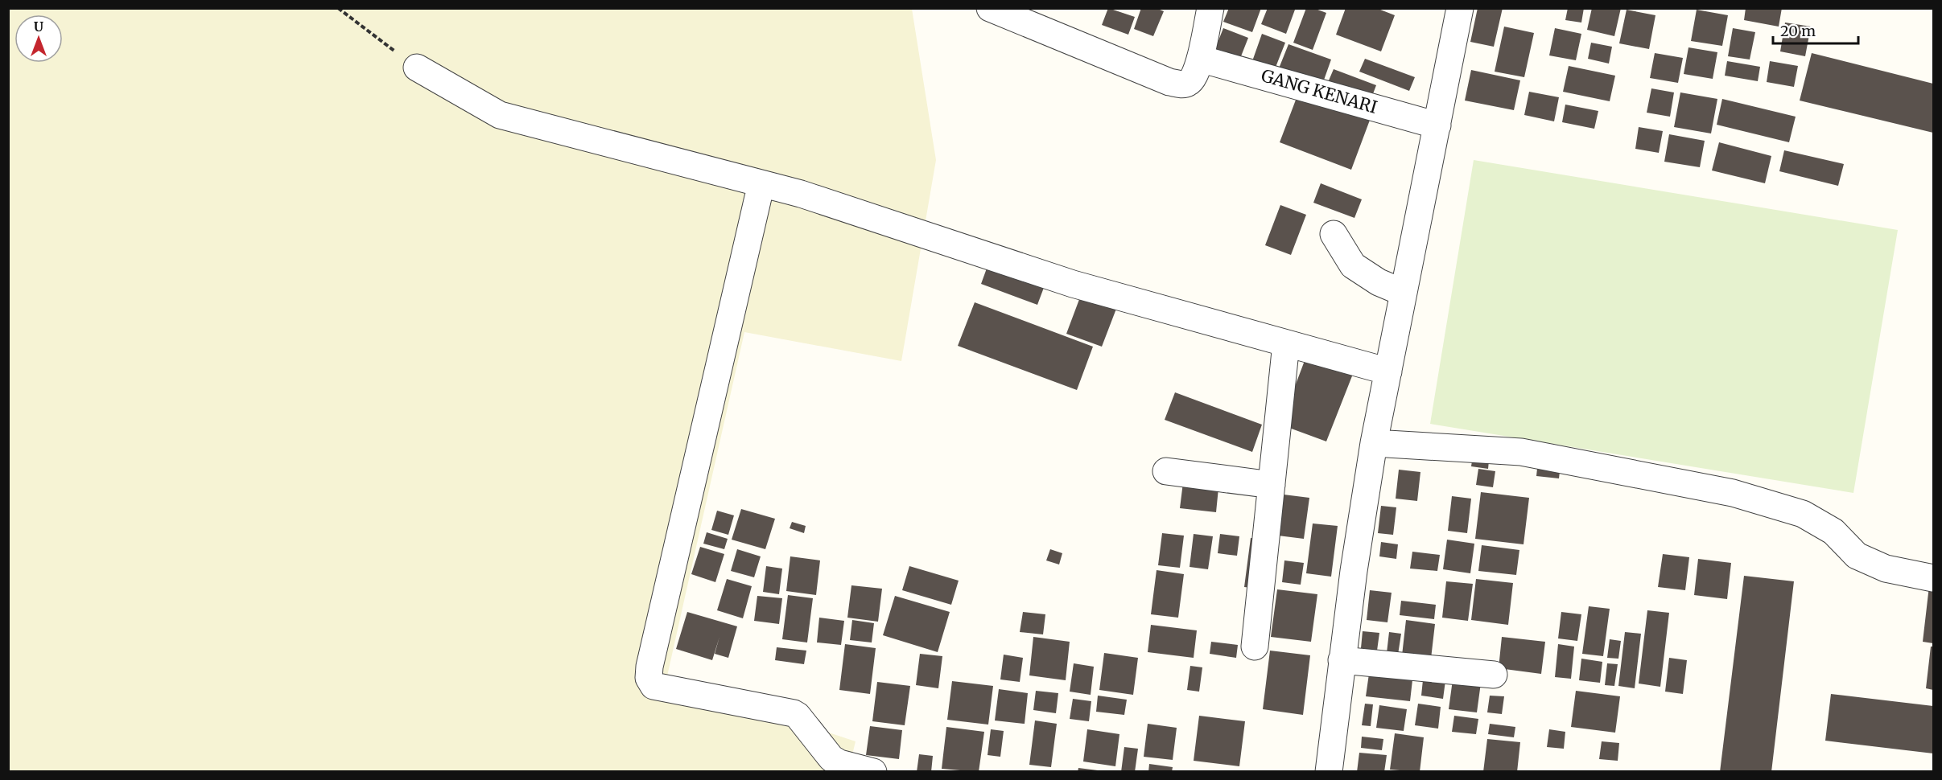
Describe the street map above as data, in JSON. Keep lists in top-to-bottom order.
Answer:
{
  "streets": {
    "street": ["GANG KENARI"]
  },
  "scale_bar": "20 m",
  "north": "top"
}
